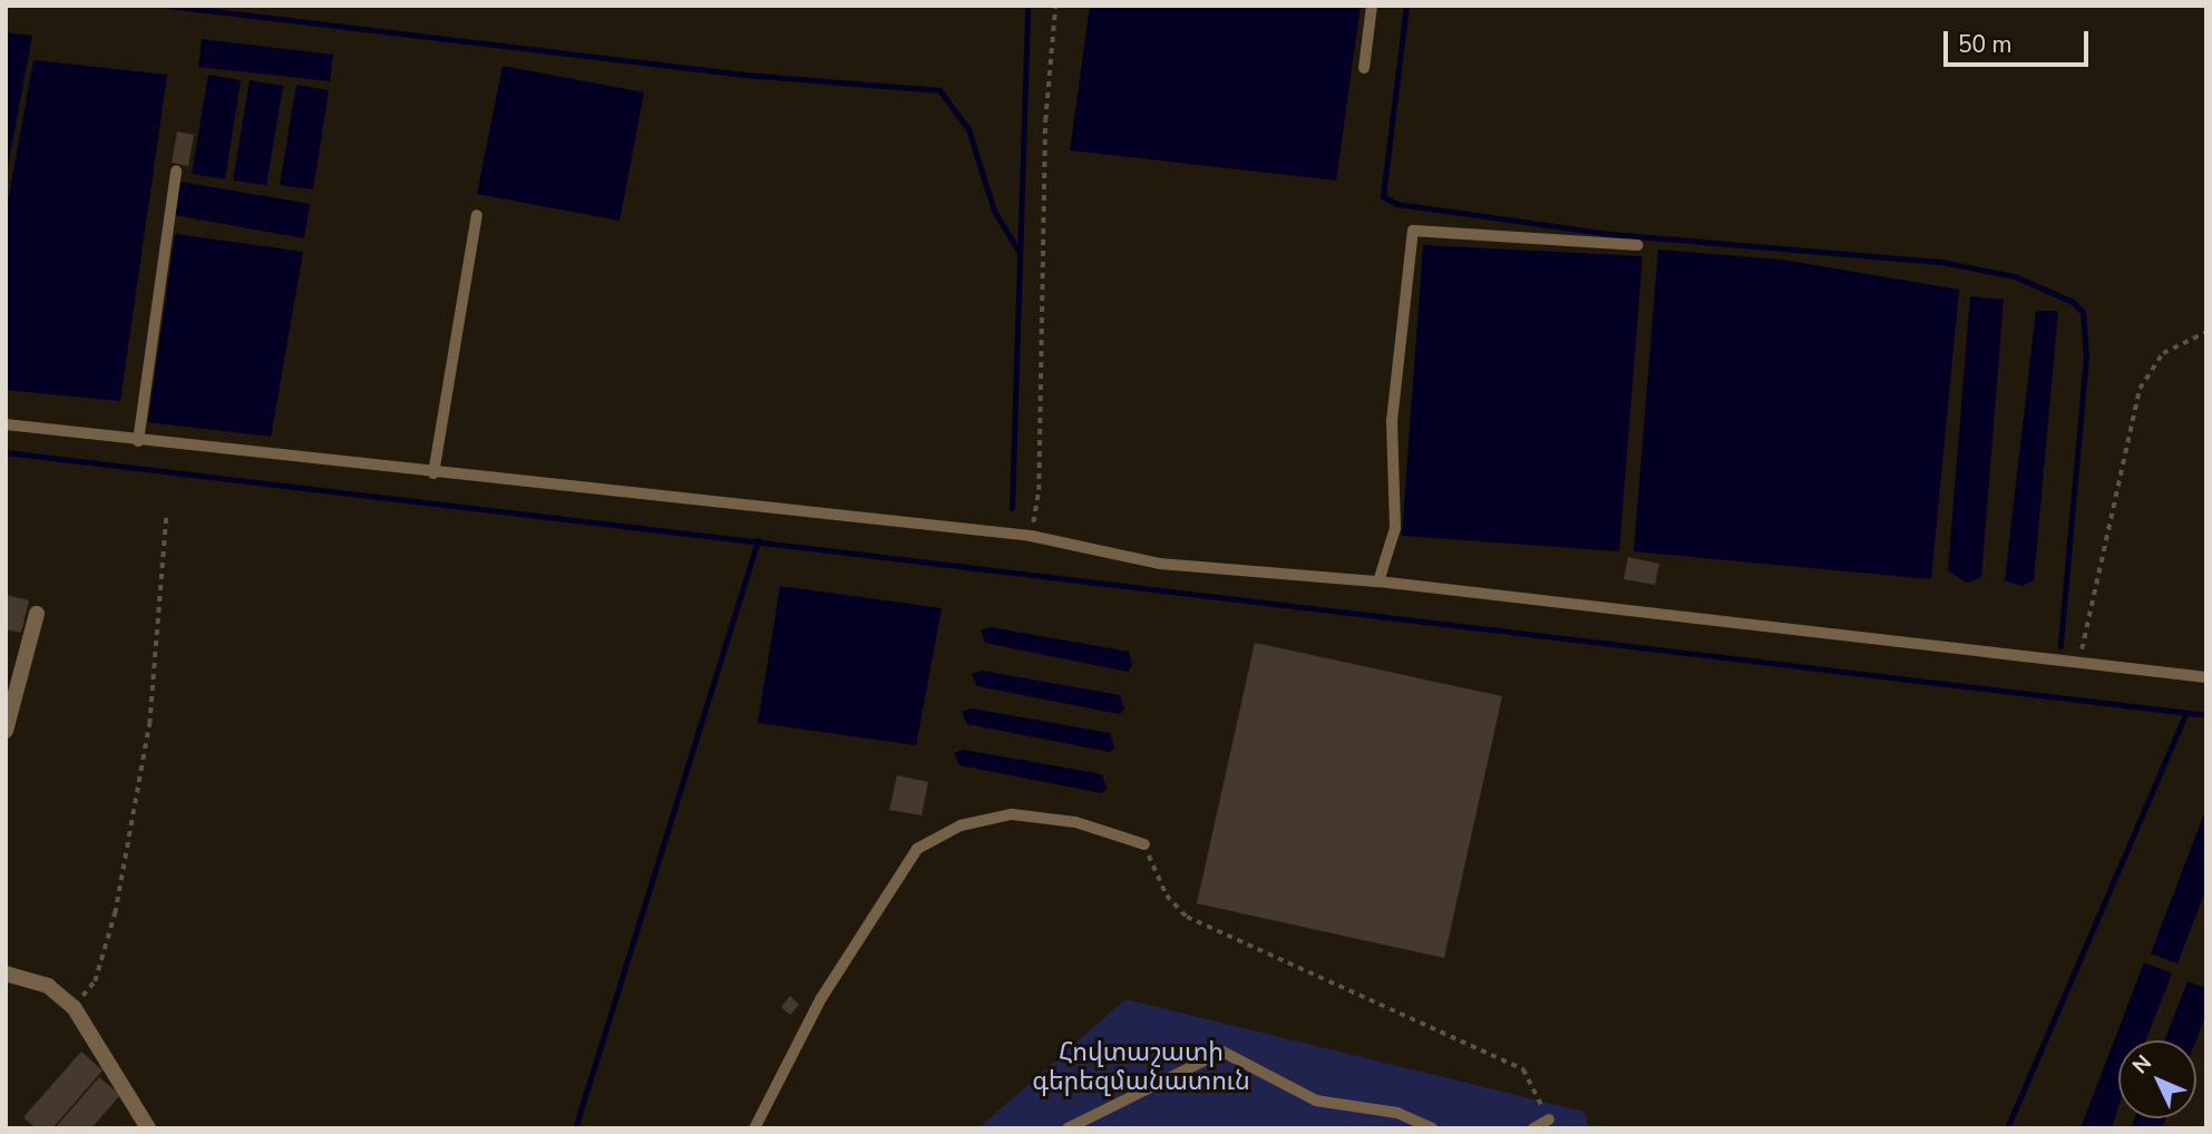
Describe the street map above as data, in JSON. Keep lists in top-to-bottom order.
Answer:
{
  "parks": ["Հովտաշատի գերեզմանատուն"],
  "scale_bar": "50 m",
  "north": "top left"
}
